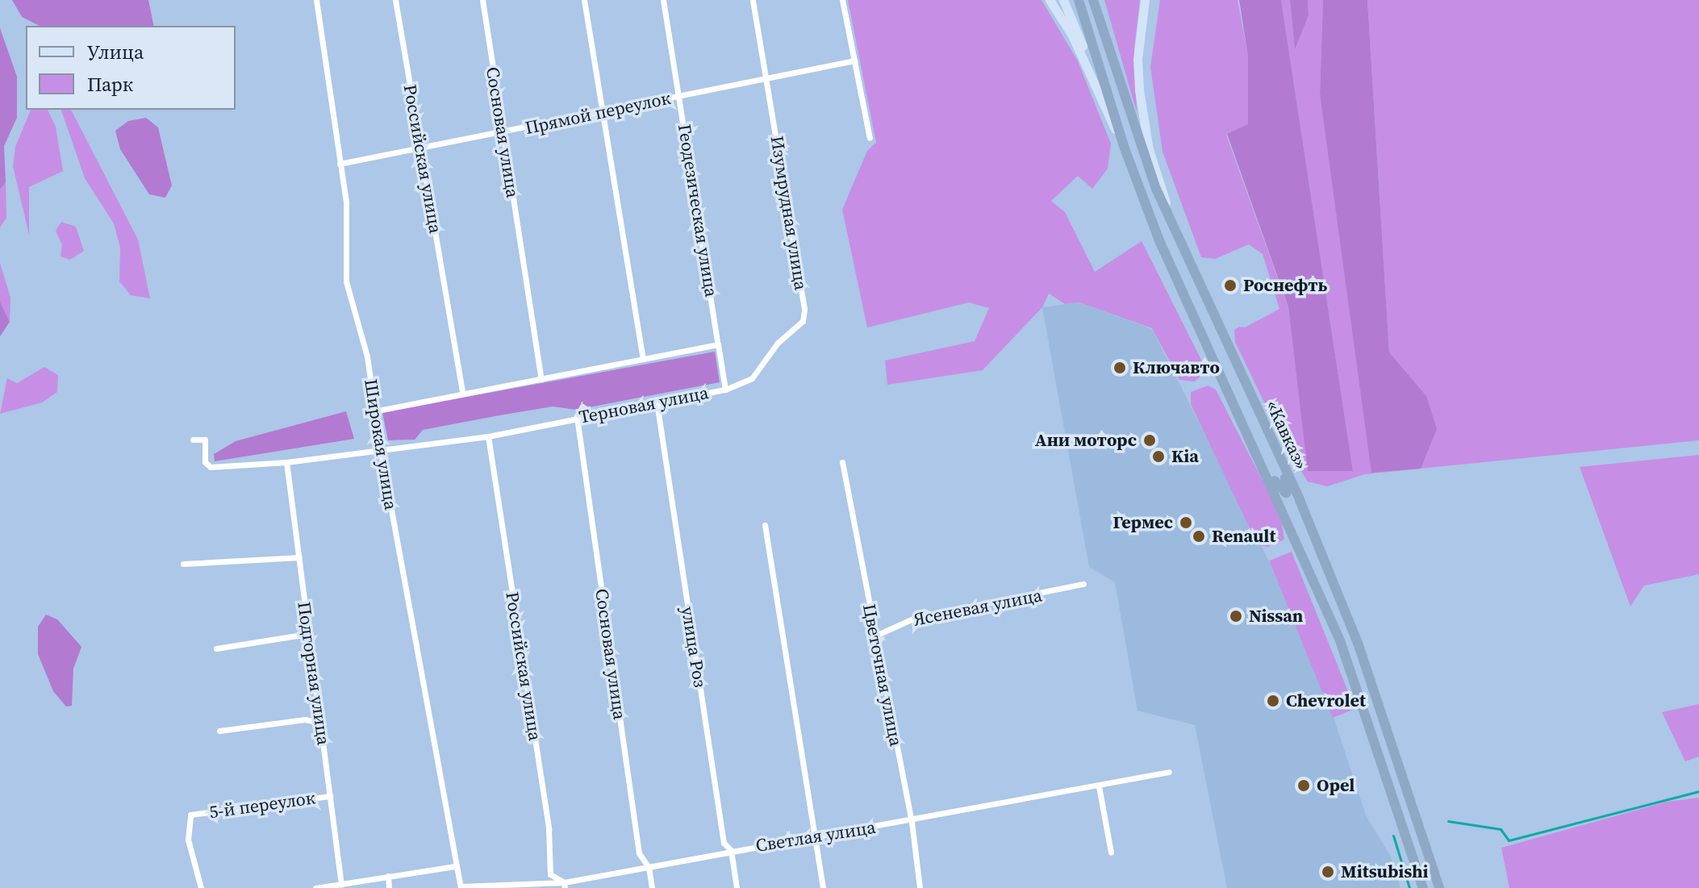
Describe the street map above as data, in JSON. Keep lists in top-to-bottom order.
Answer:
{
  "streets": {
    "highway": ["«Кавказ»"],
    "street": [
      "Прямой переулок",
      "Сосновая улица",
      "Российская улица",
      "Геодезическая улица",
      "Изумрудная улица",
      "Терновая улица",
      "Широкая улица",
      "Ясеневая улица",
      "улица Роз",
      "Подгорная улица",
      "Цветочная улица",
      "5-й переулок",
      "Светлая улица"
    ]
  },
  "crossings": [
    ["Прямой переулок", "Сосновая улица"],
    ["Прямой переулок", "Российская улица"],
    ["Прямой переулок", "Геодезическая улица"],
    ["Прямой переулок", "Изумрудная улица"],
    ["Прямой переулок", "Широкая улица"],
    ["Сосновая улица", "Терновая улица"],
    ["Сосновая улица", "Светлая улица"],
    ["Российская улица", "Терновая улица"],
    ["Российская улица", "Светлая улица"],
    ["Геодезическая улица", "Терновая улица"],
    ["Изумрудная улица", "Терновая улица"],
    ["Терновая улица", "Широкая улица"],
    ["Терновая улица", "улица Роз"],
    ["Терновая улица", "Подгорная улица"],
    ["Широкая улица", "Светлая улица"],
    ["Ясеневая улица", "Цветочная улица"],
    ["улица Роз", "Светлая улица"],
    ["Подгорная улица", "5-й переулок"],
    ["Цветочная улица", "Светлая улица"]
  ],
  "places": [
    "Роснефть",
    "Ключавто",
    "Ани моторс",
    "Kia",
    "Гермес",
    "Renault",
    "Nissan",
    "Chevrolet",
    "Opel",
    "Mitsubishi"
  ],
  "legend": ["Улица", "Парк"]
}
